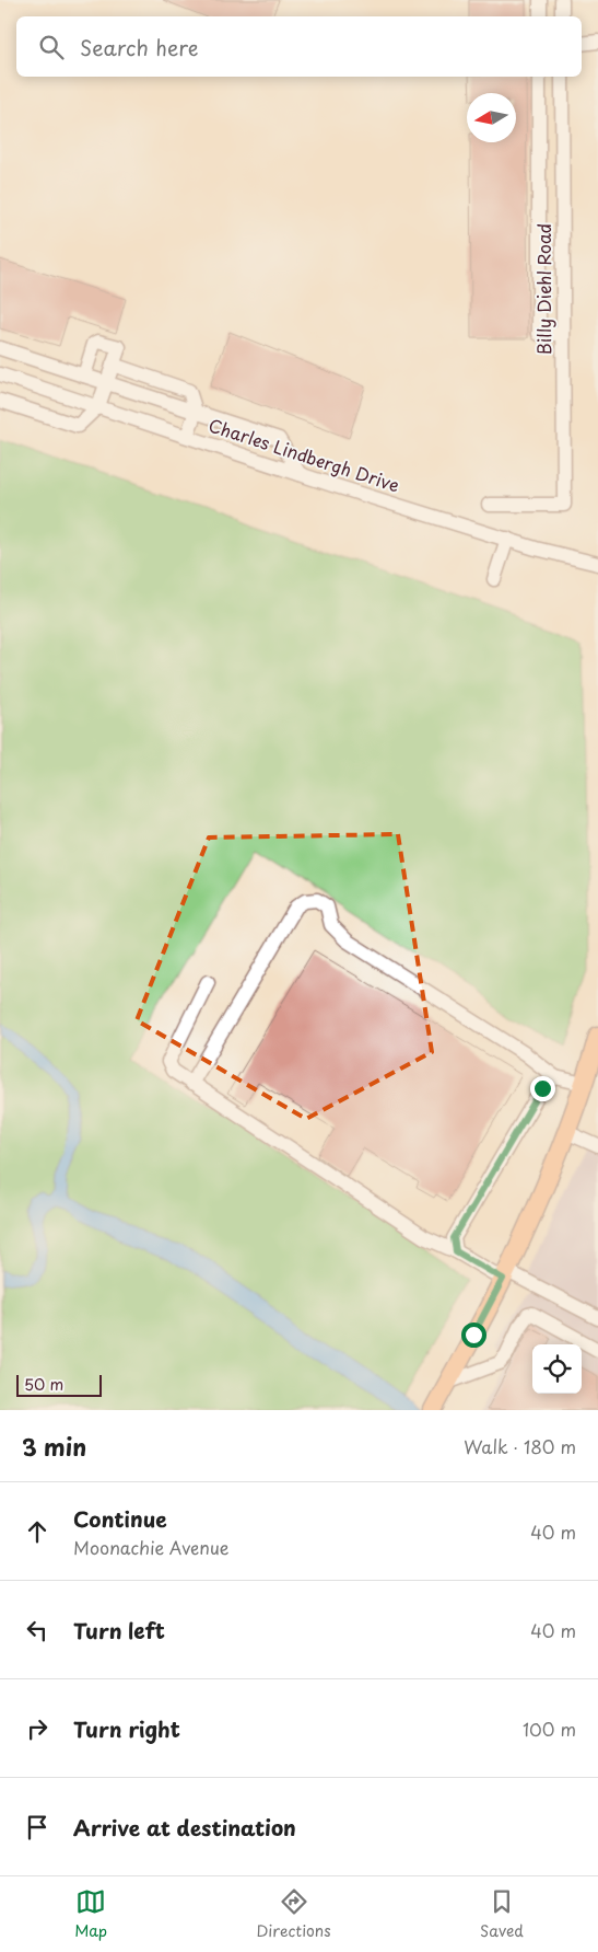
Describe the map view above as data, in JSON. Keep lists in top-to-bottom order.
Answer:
{
  "streets": {
    "street": ["Billy Diehl Road", "Charles Lindbergh Drive"]
  },
  "scale_bar": "50 m",
  "north": "left",
  "page": {
    "search": "Search here",
    "scale": "50 m",
    "heading": ["3 min", "Walk · 180 m"],
    "list": [
      ["Continue", "Moonachie Avenue", "40 m"],
      ["Turn left", "40 m"],
      ["Turn right", "100 m"],
      "Arrive at destination"
    ],
    "nav": ["Map", "Directions", "Saved"]
  }
}
